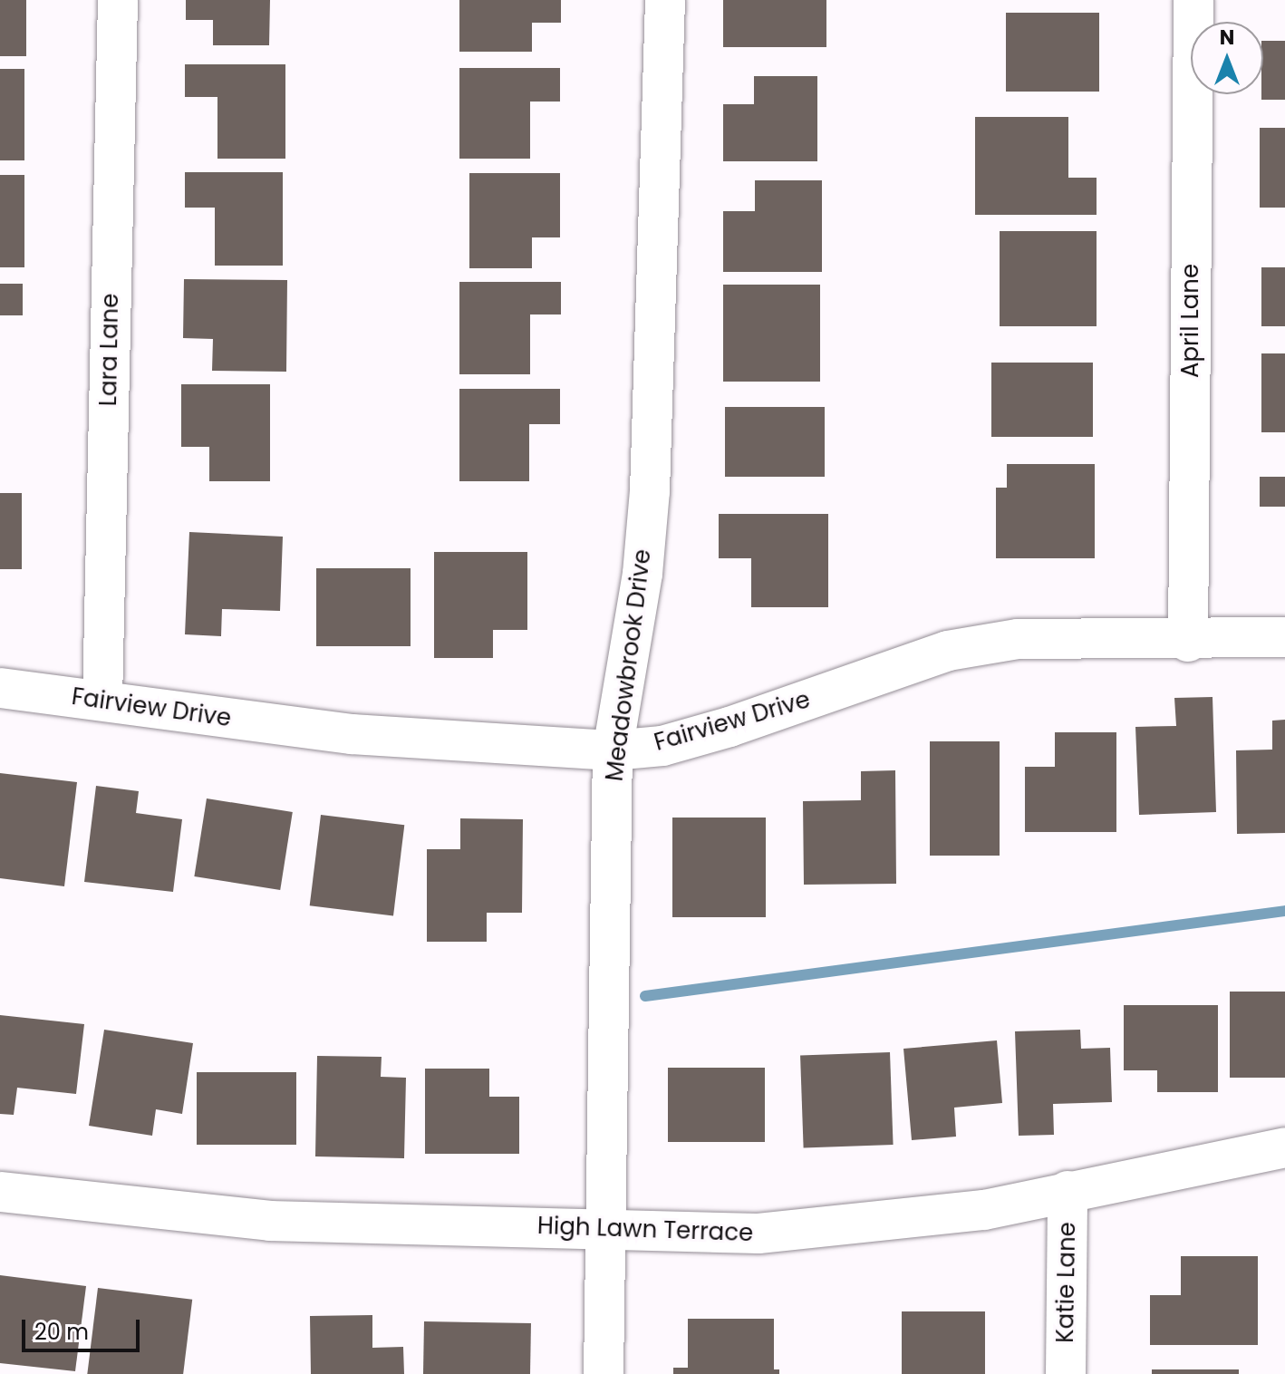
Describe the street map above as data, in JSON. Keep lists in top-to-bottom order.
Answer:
{
  "streets": {
    "street": [
      "April Lane",
      "Lara Lane",
      "Meadowbrook Drive",
      "Fairview Drive",
      "High Lawn Terrace",
      "Katie Lane"
    ]
  },
  "crossings": [
    ["April Lane", "Fairview Drive"],
    ["Lara Lane", "Fairview Drive"],
    ["Meadowbrook Drive", "Fairview Drive"],
    ["Meadowbrook Drive", "High Lawn Terrace"],
    ["High Lawn Terrace", "Katie Lane"]
  ],
  "scale_bar": "20 m",
  "north": "top"
}
